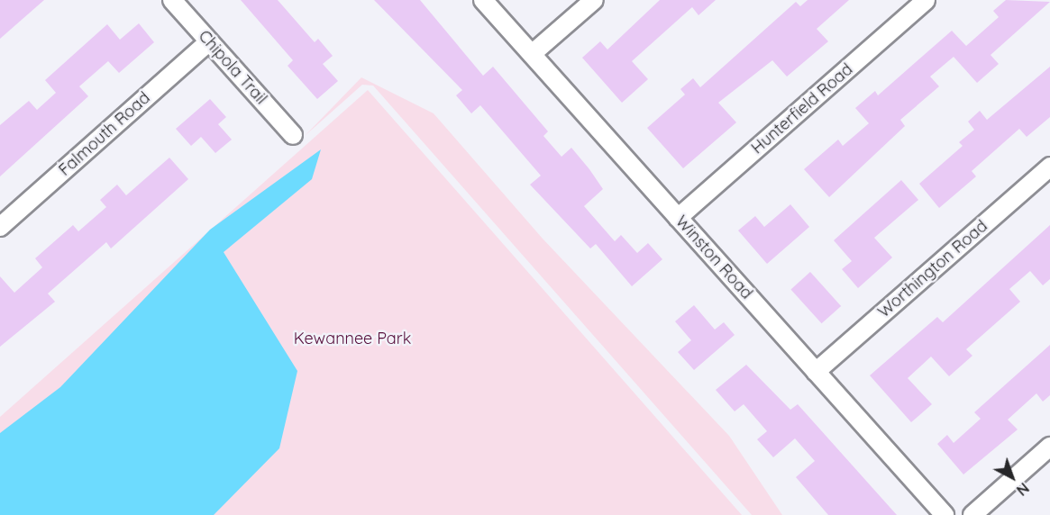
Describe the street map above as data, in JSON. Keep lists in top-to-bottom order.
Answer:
{
  "streets": {
    "street": [
      "Chipola Trail",
      "Hunterfield Road",
      "Falmouth Road",
      "Winston Road",
      "Worthington Road"
    ]
  },
  "crossings": [
    ["Chipola Trail", "Falmouth Road"],
    ["Hunterfield Road", "Winston Road"],
    ["Winston Road", "Worthington Road"]
  ],
  "parks": ["Kewannee Park"],
  "north": "bottom right"
}
